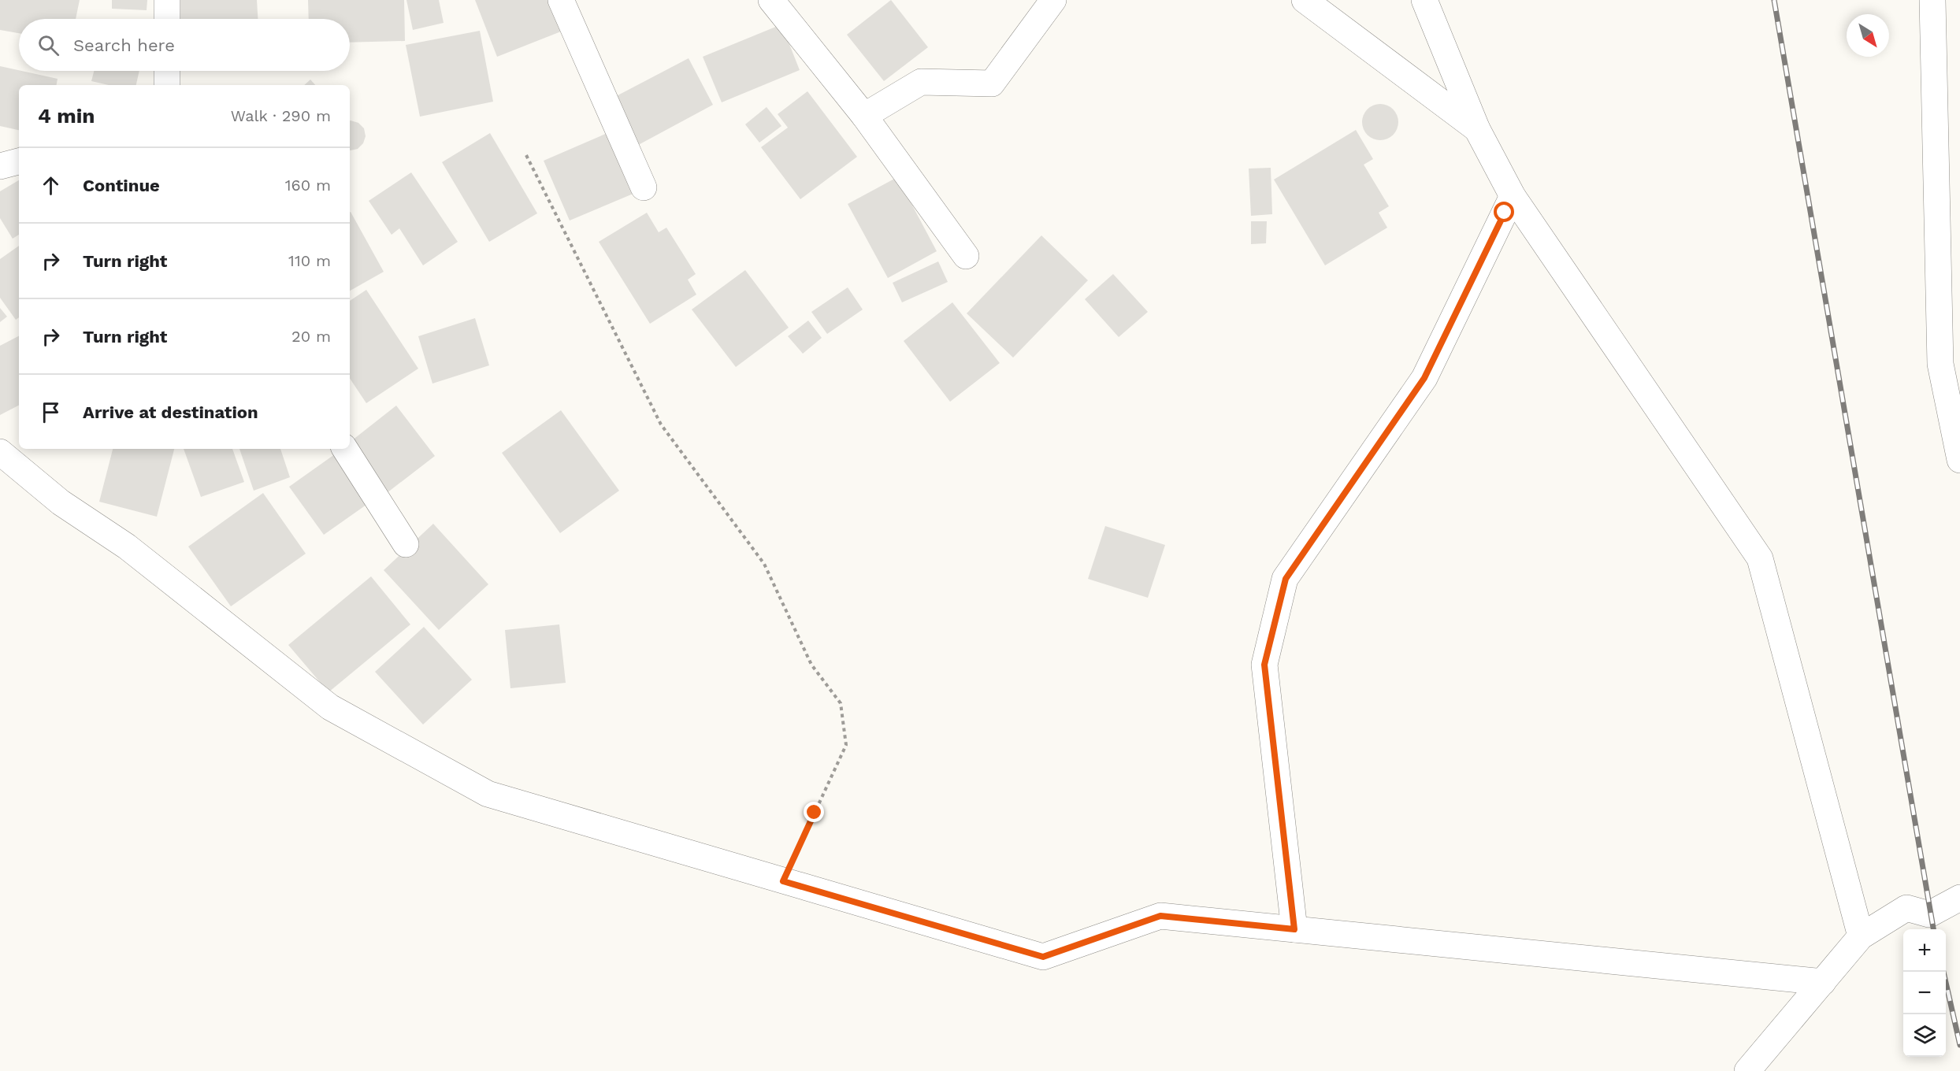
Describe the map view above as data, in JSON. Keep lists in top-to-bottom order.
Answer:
{
  "north": "bottom right",
  "page": {
    "search": "Search here",
    "heading": ["4 min", "Walk · 290 m"],
    "list": [
      ["Continue", "160 m"],
      ["Turn right", "110 m"],
      ["Turn right", "20 m"],
      "Arrive at destination"
    ],
    "map_buttons": ["+", "−"]
  }
}
